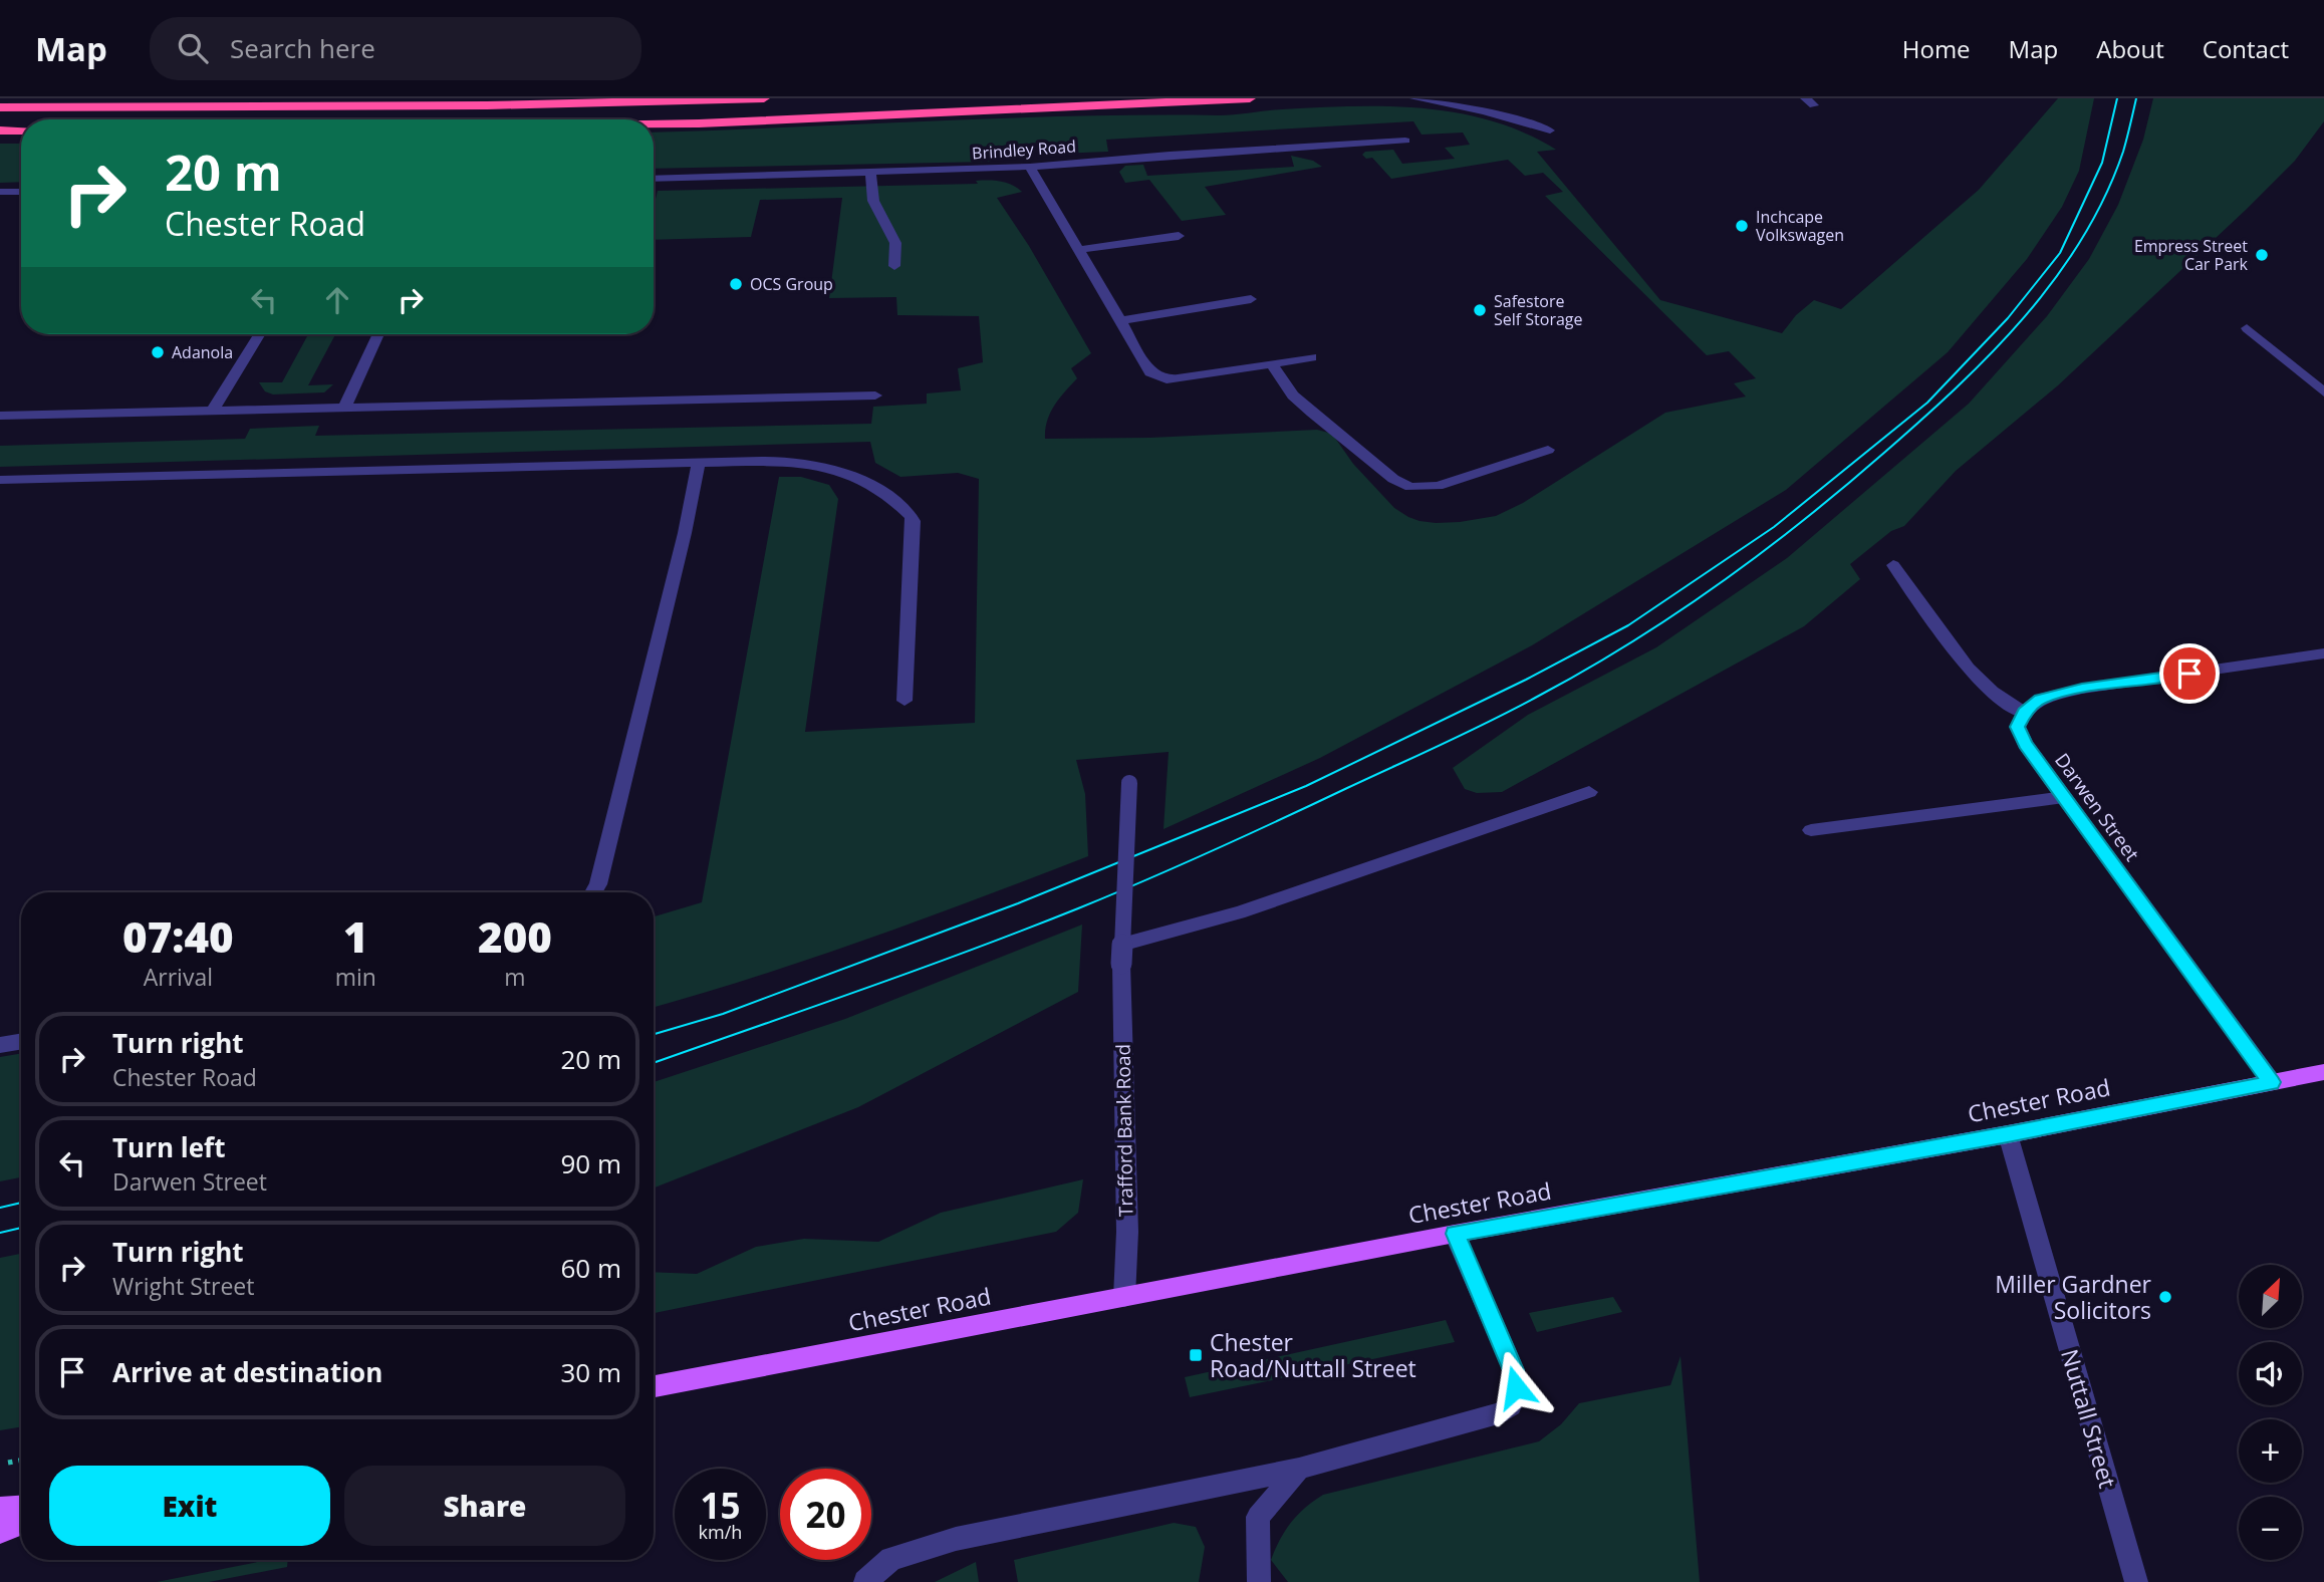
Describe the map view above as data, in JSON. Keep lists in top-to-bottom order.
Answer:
{
  "streets": {
    "main road": ["Chester Road"],
    "street": [
      "Brindley Road",
      "Darwen Street",
      "Trafford Bank Road",
      "Nuttall Street"
    ]
  },
  "crossings": [
    ["Darwen Street", "Chester Road"],
    ["Chester Road", "Trafford Bank Road"],
    ["Chester Road", "Nuttall Street"]
  ],
  "places": {
    "other": [
      "Inchcape Volkswagen",
      "Empress Street Car Park",
      "OCS Group",
      "Safestore Self Storage",
      "Adanola",
      "Miller Gardner Solicitors"
    ],
    "transit": ["Chester Road/Nuttall Street"]
  },
  "north": "top right",
  "page": {
    "header": "Map",
    "search": "Search here",
    "nav": [
      "Home",
      "Map",
      "About",
      "Contact"
    ],
    "turn": ["20 m", "Chester Road"],
    "eta": [
      "07:40",
      "Arrival",
      "1",
      "min",
      "200",
      "m"
    ],
    "list": [
      {
        "name": "Turn right",
        "note": "Chester Road",
        "value": "20 m"
      },
      {
        "name": "Turn left",
        "note": "Darwen Street",
        "value": "90 m"
      },
      {
        "name": "Turn right",
        "note": "Wright Street",
        "value": "60 m"
      },
      {
        "name": "Arrive at destination",
        "value": "30 m"
      }
    ],
    "map_buttons": ["+", "−"],
    "buttons": ["Exit", "Share"],
    "speed": "15 km/h",
    "limit": "20"
  }
}
